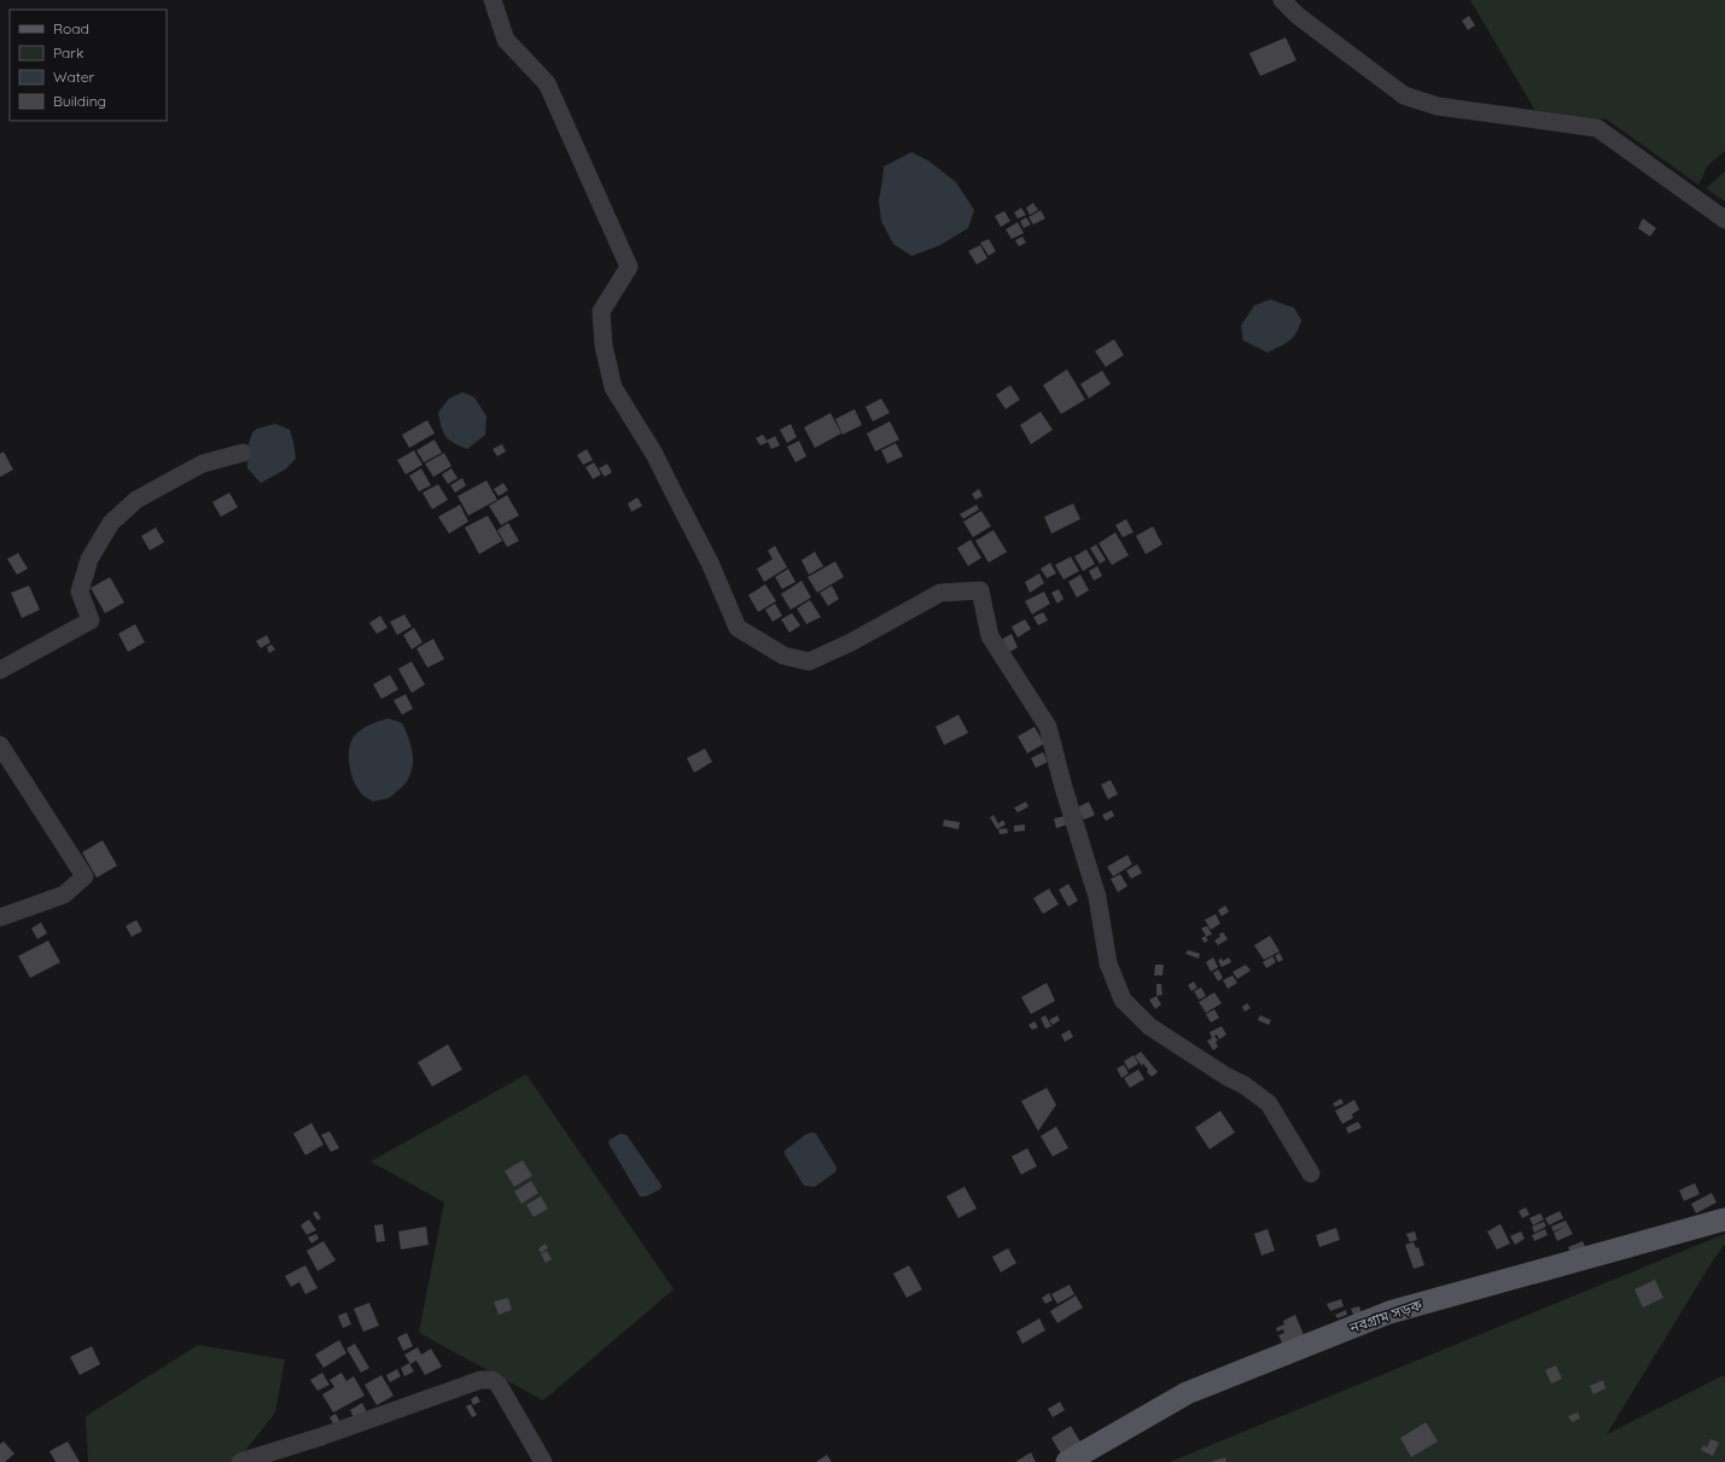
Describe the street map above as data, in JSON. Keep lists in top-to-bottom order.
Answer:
{
  "streets": {
    "main road": ["নবগ্রাম সড়ক"]
  },
  "legend": [
    "Road",
    "Park",
    "Water",
    "Building"
  ]
}
